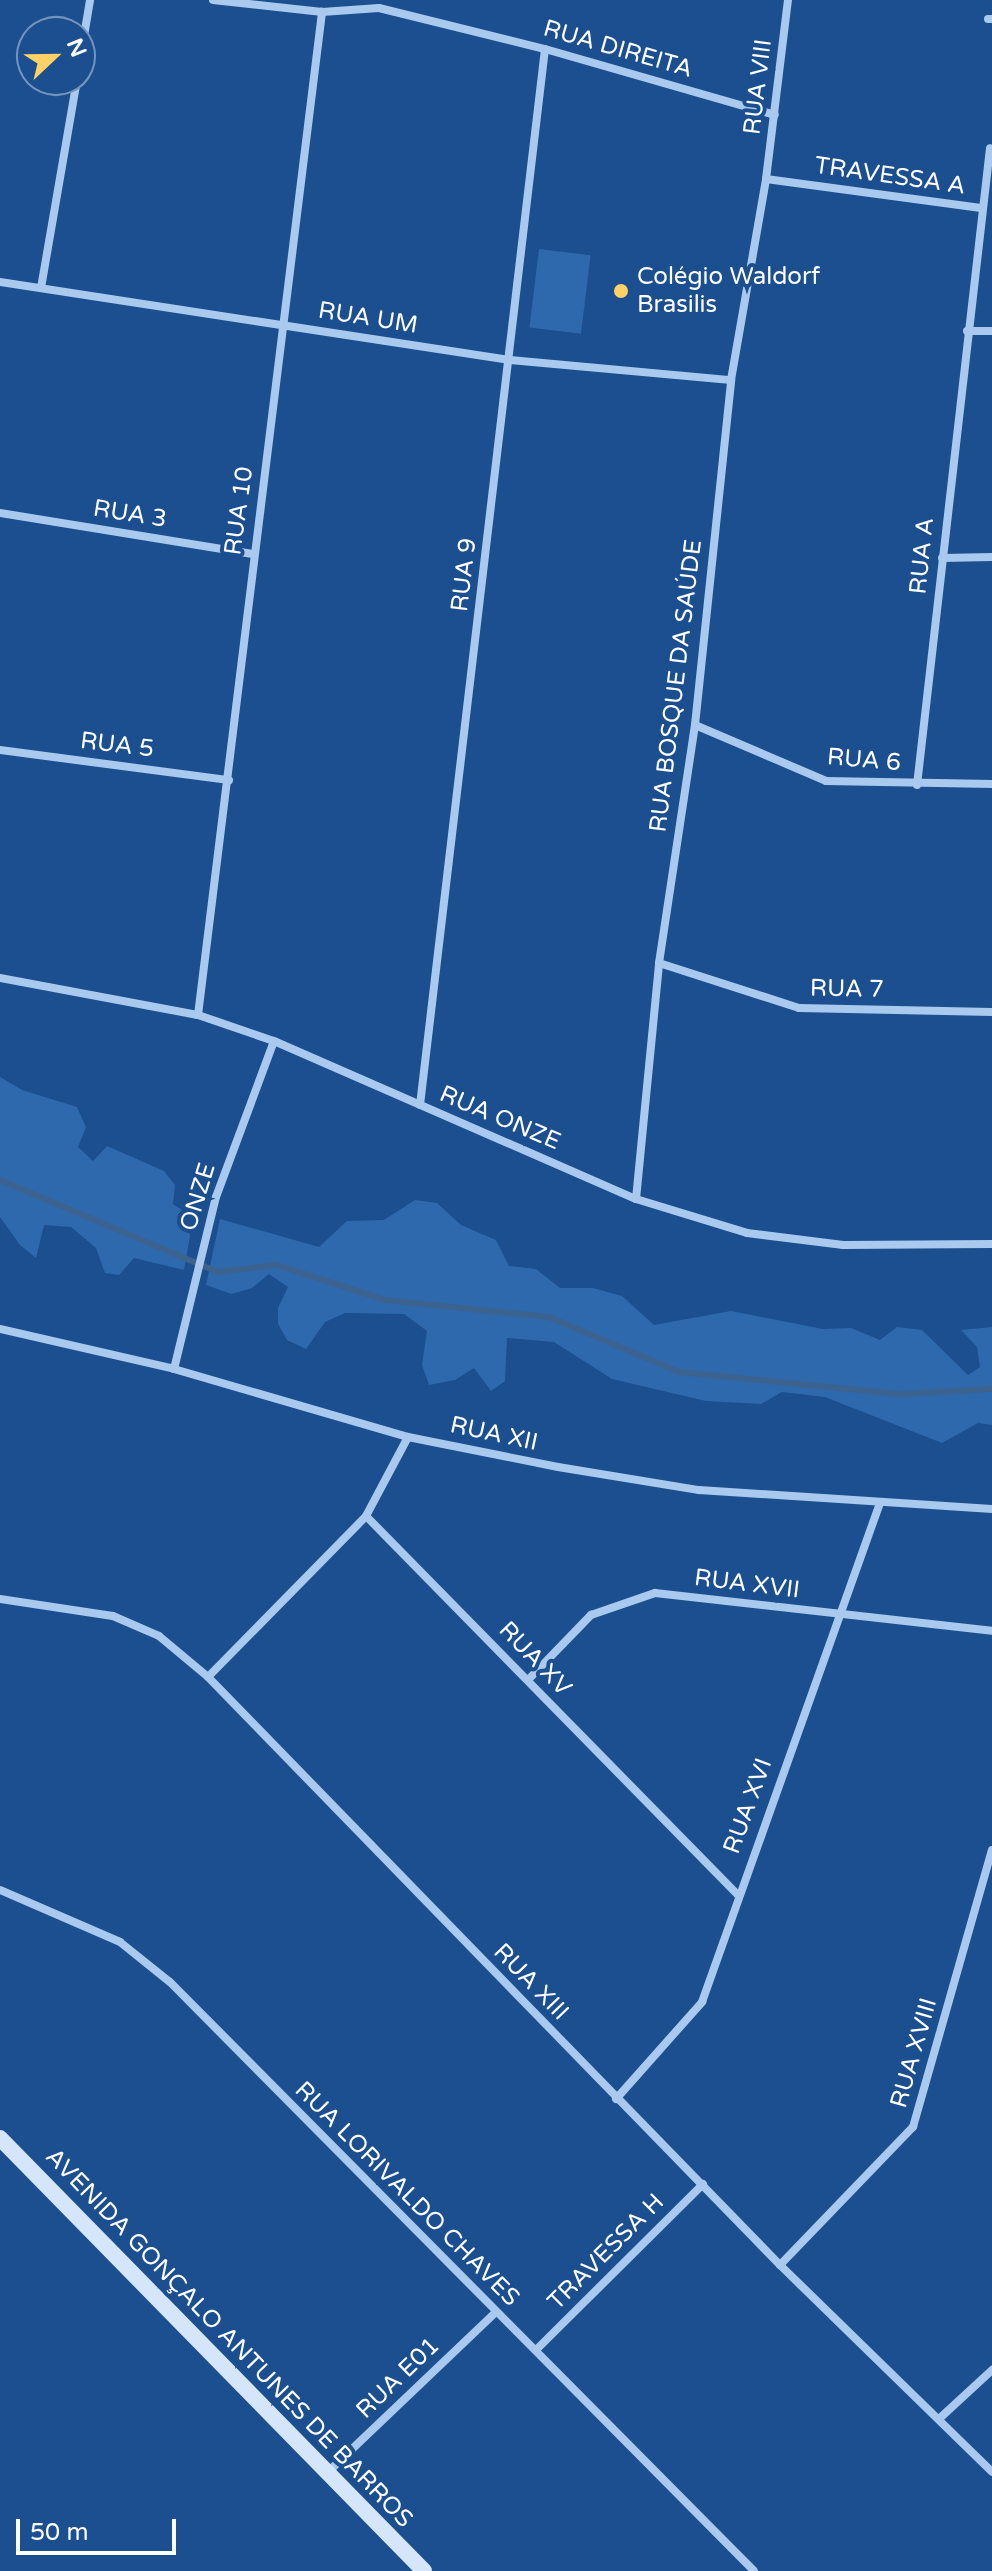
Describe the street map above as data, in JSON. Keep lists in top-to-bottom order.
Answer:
{
  "streets": {
    "main road": ["AVENIDA GONÇALO ANTUNES DE BARROS"],
    "street": [
      "RUA DIREITA",
      "RUA VIII",
      "TRAVESSA A",
      "RUA UM",
      "RUA 10",
      "RUA 3",
      "RUA A",
      "RUA 9",
      "RUA BOSQUE DA SAÚDE",
      "RUA 5",
      "RUA 6",
      "RUA 7",
      "RUA ONZE",
      "ONZE",
      "RUA XII",
      "RUA XVII",
      "RUA XV",
      "RUA XVI",
      "RUA XIII",
      "RUA XVIII",
      "RUA LORIVALDO CHAVES",
      "TRAVESSA H",
      "RUA E01"
    ]
  },
  "crossings": [
    ["RUA DIREITA", "RUA VIII"],
    ["RUA DIREITA", "RUA 10"],
    ["RUA DIREITA", "RUA 9"],
    ["RUA VIII", "TRAVESSA A"],
    ["RUA VIII", "RUA BOSQUE DA SAÚDE"],
    ["TRAVESSA A", "RUA A"],
    ["TRAVESSA A", "RUA BOSQUE DA SAÚDE"],
    ["RUA UM", "RUA 10"],
    ["RUA UM", "RUA 9"],
    ["RUA UM", "RUA BOSQUE DA SAÚDE"],
    ["RUA 10", "RUA 3"],
    ["RUA 10", "RUA 5"],
    ["RUA 10", "RUA ONZE"],
    ["RUA A", "RUA 6"],
    ["RUA 9", "RUA ONZE"],
    ["RUA BOSQUE DA SAÚDE", "RUA 6"],
    ["RUA BOSQUE DA SAÚDE", "RUA 7"],
    ["RUA BOSQUE DA SAÚDE", "RUA ONZE"],
    ["RUA ONZE", "ONZE"],
    ["ONZE", "RUA XII"],
    ["RUA XII", "RUA XVI"],
    ["RUA XVII", "RUA XV"],
    ["RUA XVII", "RUA XVI"],
    ["RUA XV", "RUA XVI"],
    ["RUA XVI", "RUA XIII"],
    ["RUA XIII", "RUA XVIII"],
    ["RUA XIII", "TRAVESSA H"],
    ["RUA LORIVALDO CHAVES", "TRAVESSA H"],
    ["RUA LORIVALDO CHAVES", "RUA E01"],
    ["AVENIDA GONÇALO ANTUNES DE BARROS", "RUA E01"]
  ],
  "places": ["Colégio Waldorf Brasilis"],
  "scale_bar": "50 m",
  "north": "right"
}
